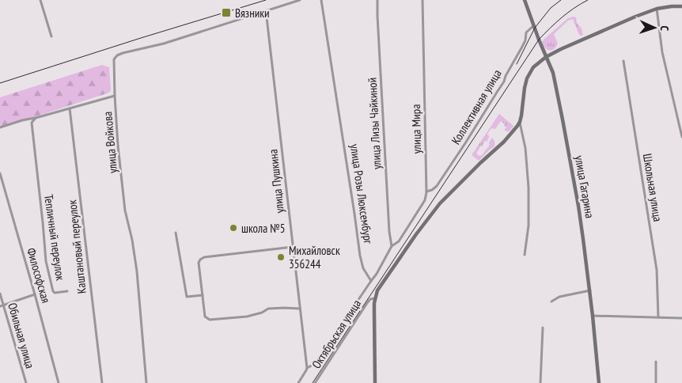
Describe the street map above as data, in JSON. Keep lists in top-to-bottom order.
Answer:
{
  "streets": {
    "main road": ["улица Гагарина"],
    "street": [
      "Коллективная улица",
      "улица Лизы Чайкиной",
      "улица Мира",
      "улица Войкова",
      "улица Пушкина",
      "Школьная улица",
      "улица Розы Люксембург",
      "Тепличный переулок",
      "Каштановый переулок",
      "Философская",
      "Октябрьская улица",
      "Обильная улица"
    ]
  },
  "crossings": [
    ["Коллективная улица", "улица Мира"],
    ["Коллективная улица", "улица Гагарина"],
    ["улица Лизы Чайкиной", "улица Мира"],
    ["улица Мира", "улица Розы Люксембург"],
    ["улица Войкова", "улица Пушкина"]
  ],
  "places": {
    "transit": ["Вязники"],
    "other": ["школа №5", "Михайловск 356244"]
  },
  "north": "right"
}
